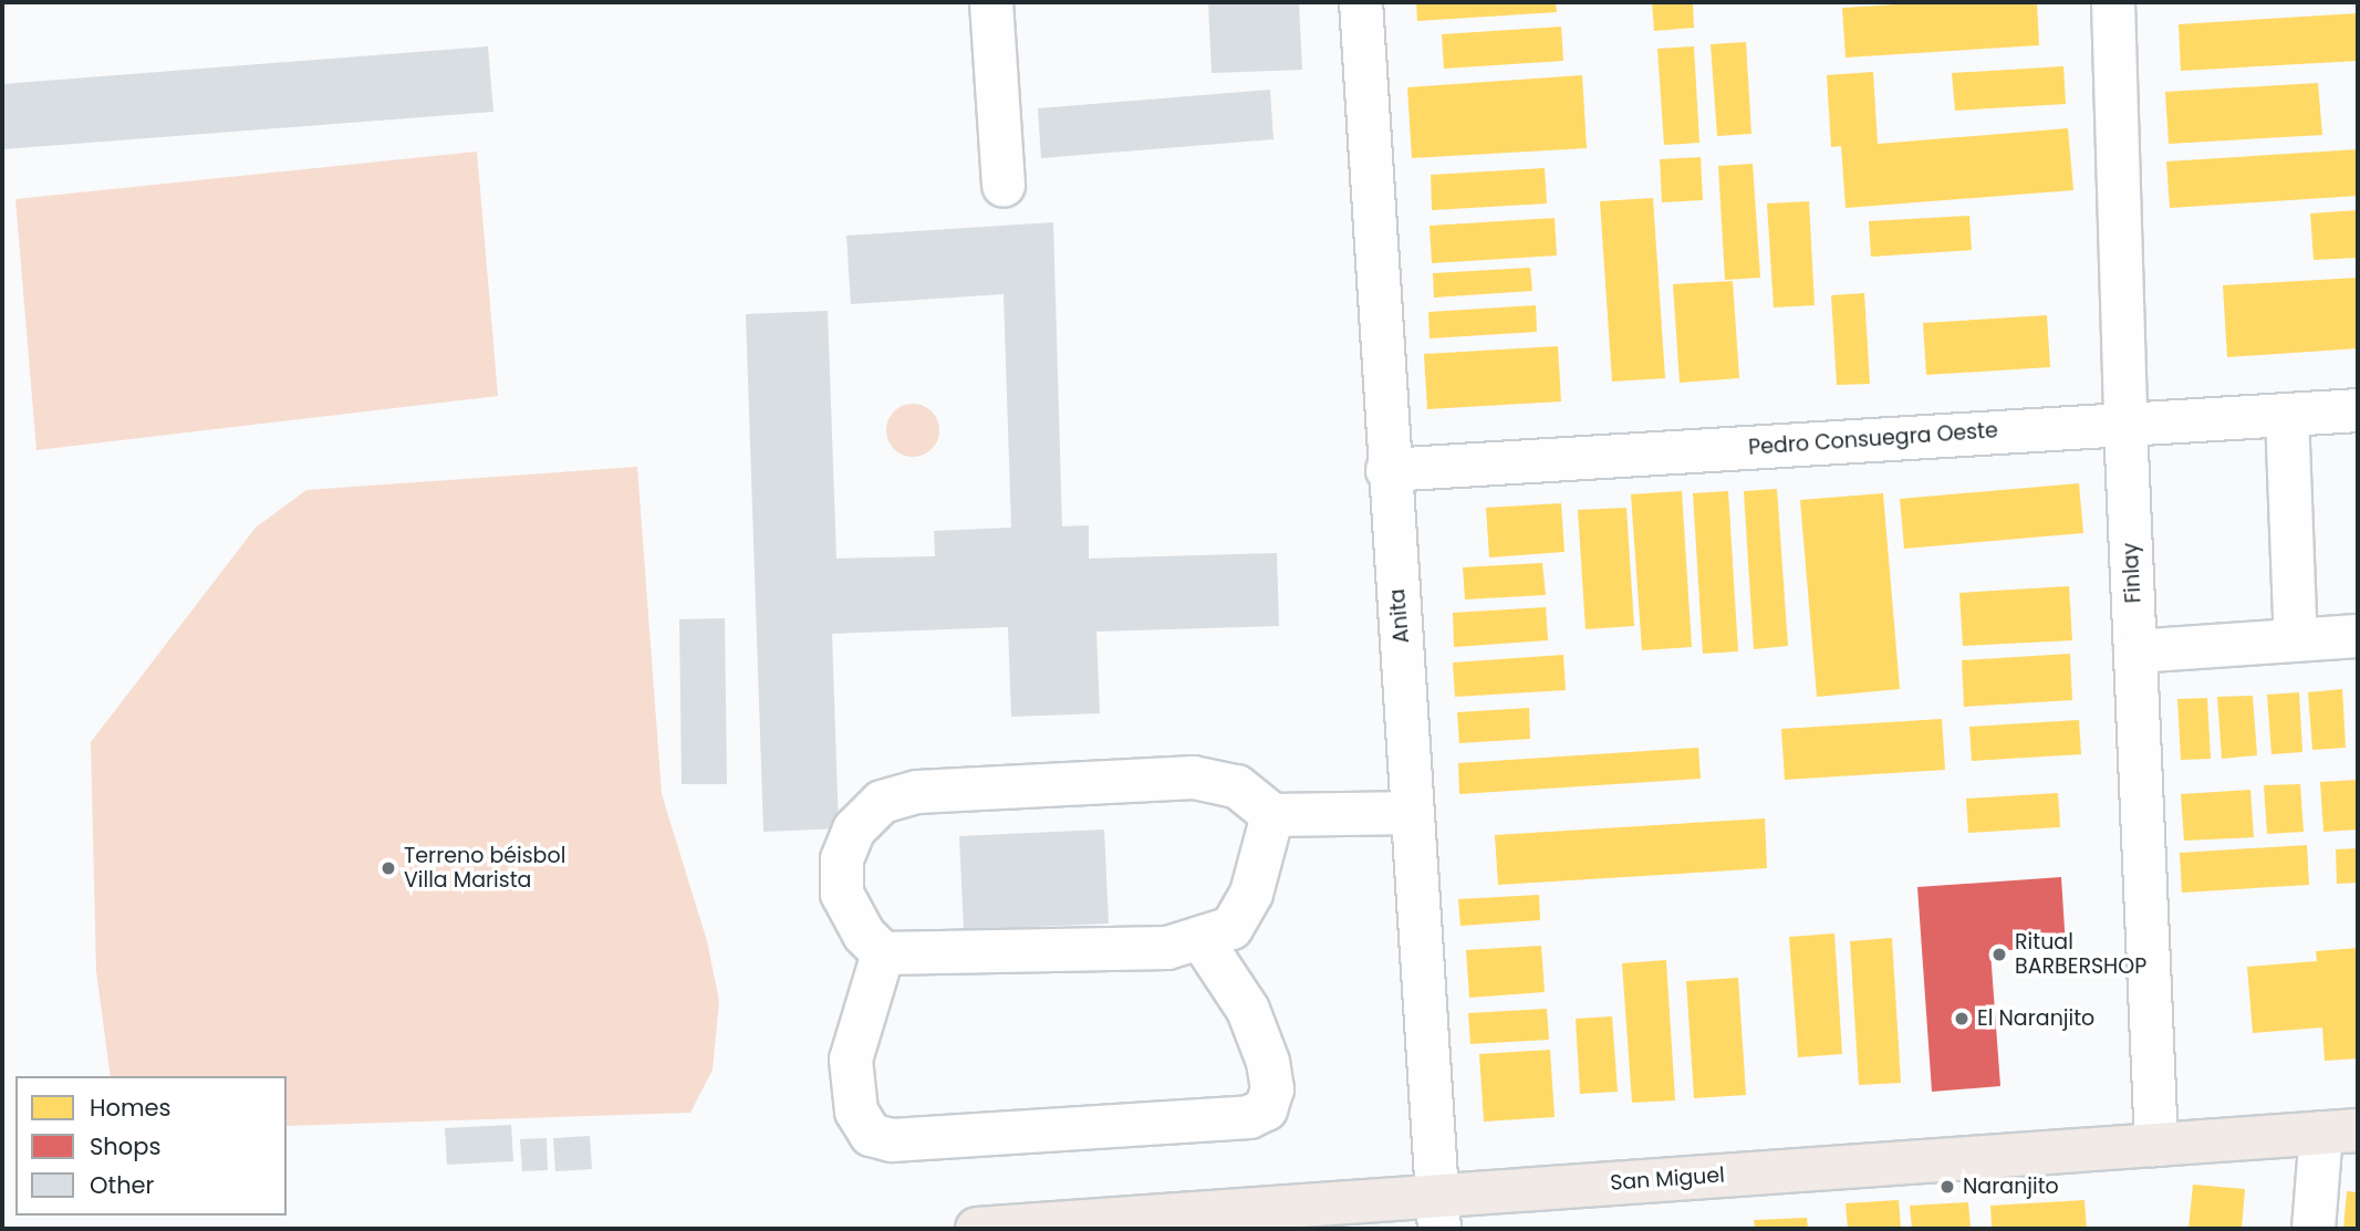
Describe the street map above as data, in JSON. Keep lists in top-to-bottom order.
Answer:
{
  "streets": {
    "main road": ["San Miguel"],
    "street": ["Pedro Consuegra Oeste", "Finlay", "Anita"]
  },
  "crossings": [
    ["Pedro Consuegra Oeste", "Finlay"],
    ["Pedro Consuegra Oeste", "Anita"],
    ["Finlay", "San Miguel"],
    ["Anita", "San Miguel"]
  ],
  "places": [
    "Terreno béisbol Villa Marista",
    "Ritual BARBERSHOP",
    "El Naranjito",
    "Naranjito"
  ],
  "legend": ["Homes", "Shops", "Other"]
}
